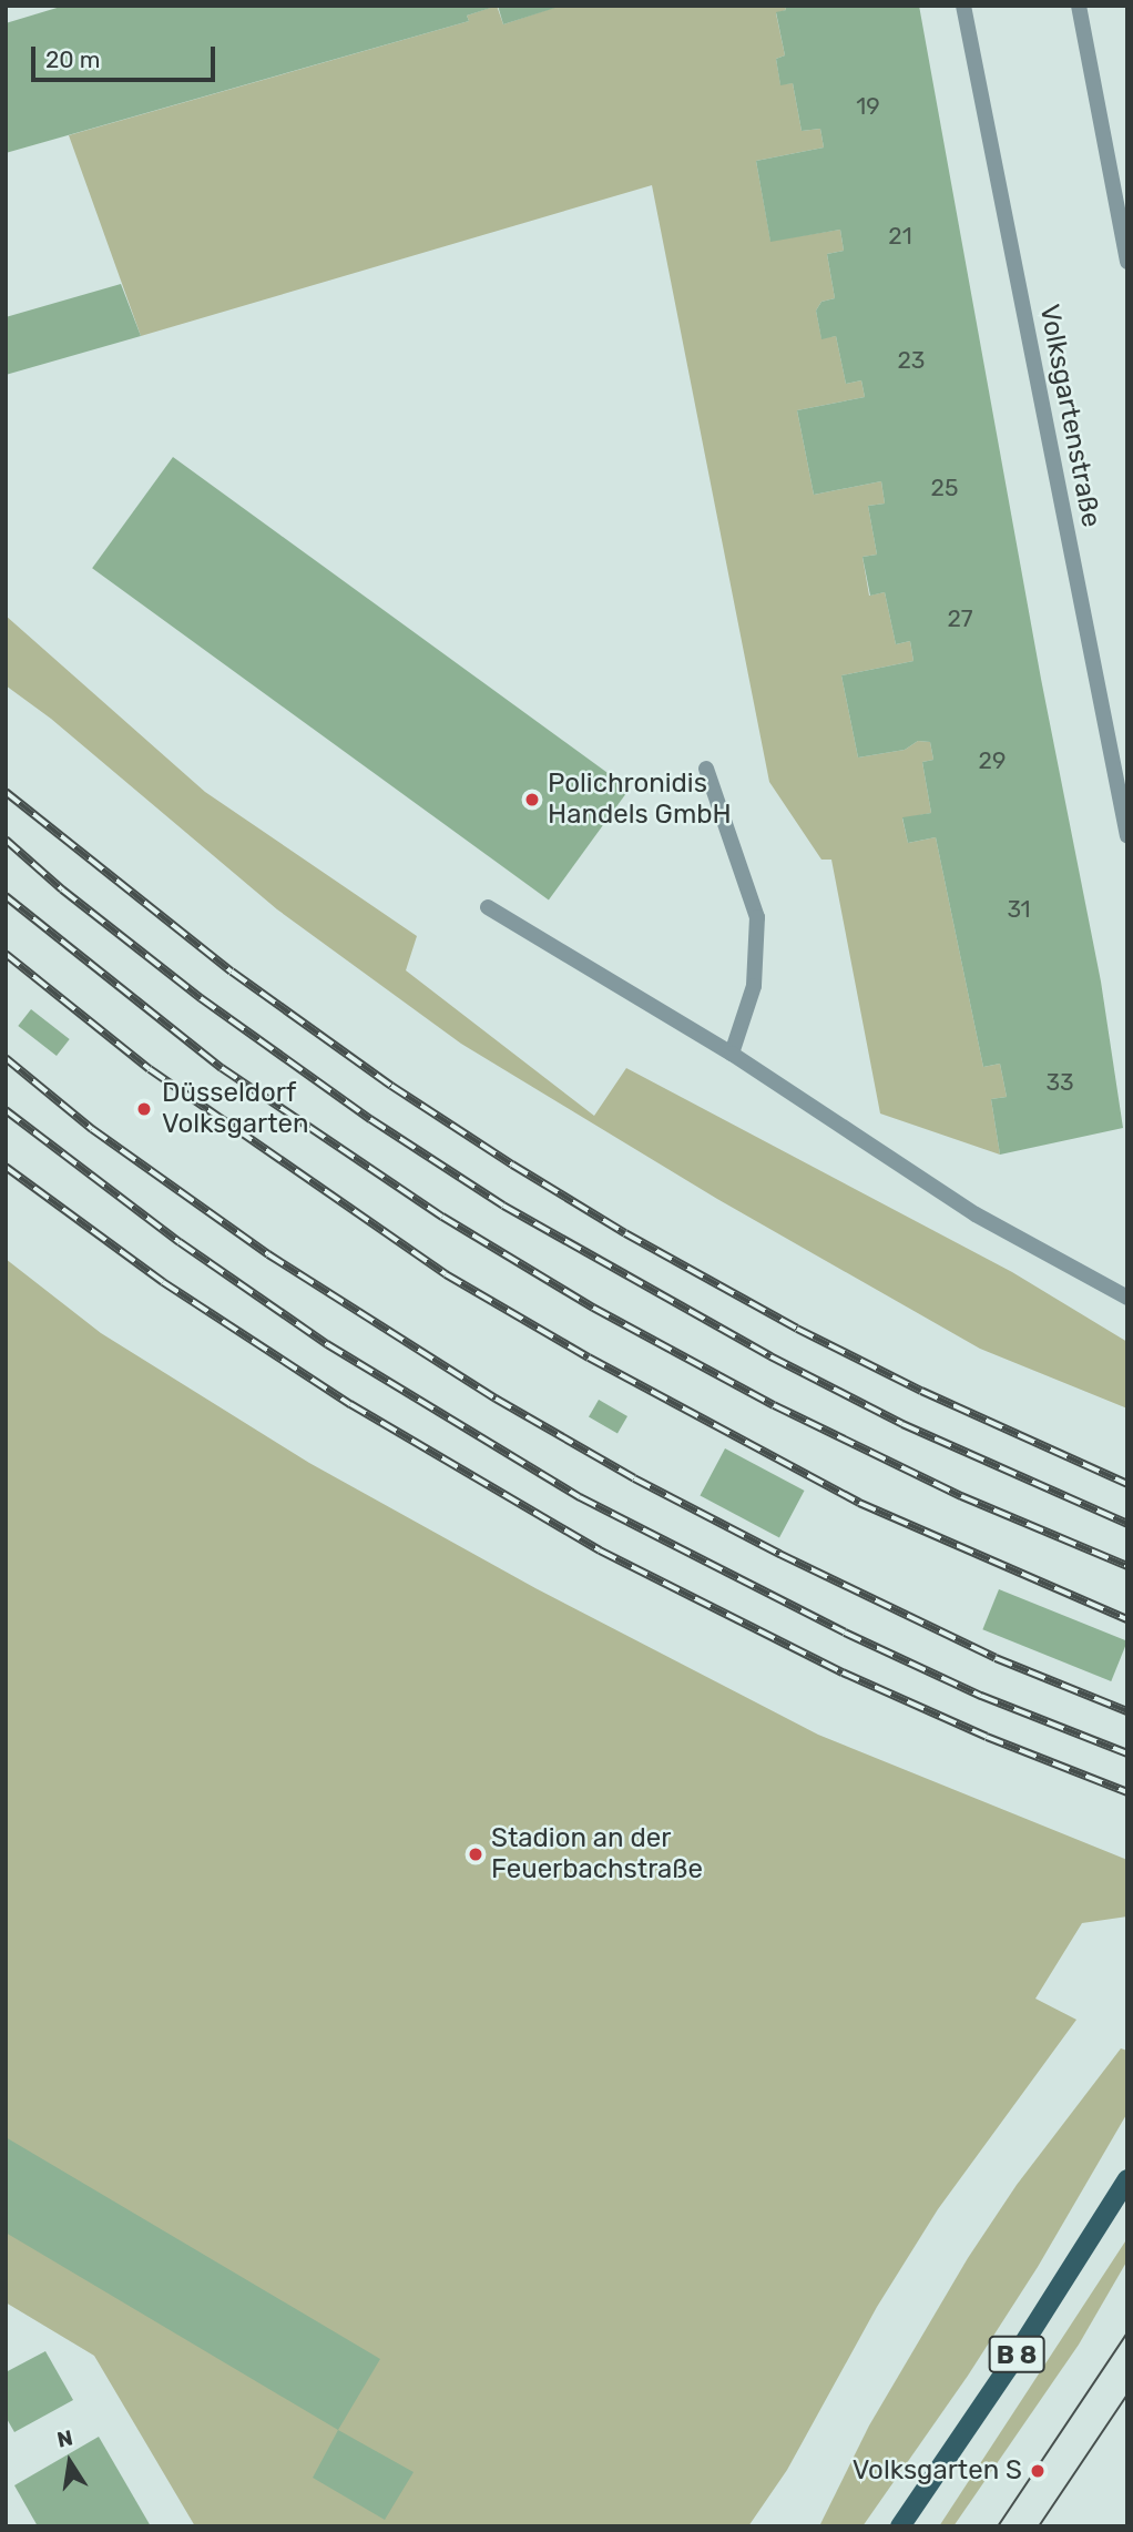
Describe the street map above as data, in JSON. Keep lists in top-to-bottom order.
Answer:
{
  "streets": {
    "main road": ["B 8"],
    "street": ["Volksgartenstraße"]
  },
  "places": [
    "Polichronidis Handels GmbH",
    "Düsseldorf Volksgarten",
    "Stadion an der Feuerbachstraße",
    "Volksgarten S"
  ],
  "house_numbers": [
    "19",
    "21",
    "23",
    "25",
    "27",
    "29",
    "31",
    "33"
  ],
  "scale_bar": "20 m",
  "north": "top"
}
